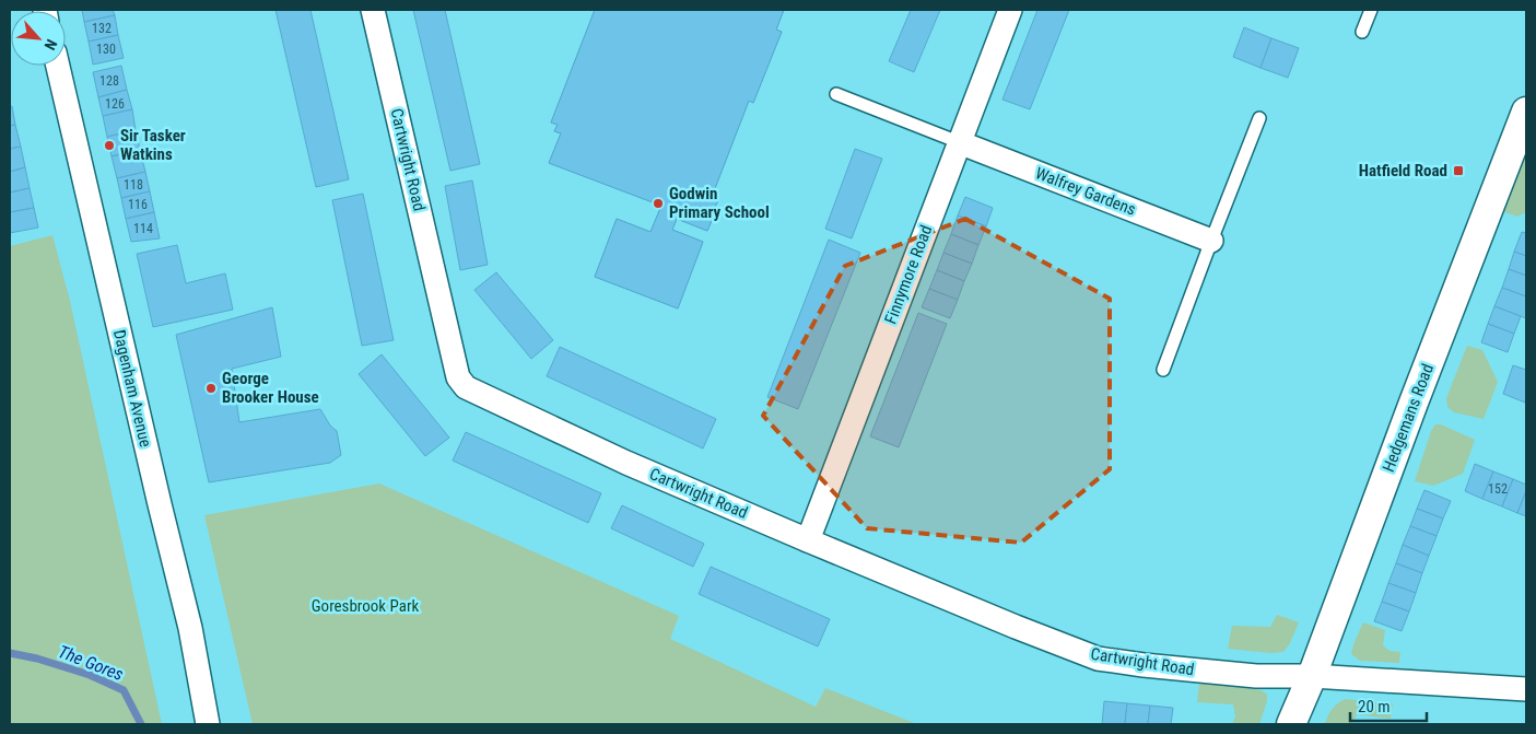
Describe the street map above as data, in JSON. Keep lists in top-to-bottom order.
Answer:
{
  "streets": {
    "street": [
      "Cartwright Road",
      "Walfrey Gardens",
      "Finnymore Road",
      "Dagenham Avenue",
      "Hedgemans Road"
    ]
  },
  "crossings": [
    ["Cartwright Road", "Finnymore Road"],
    ["Cartwright Road", "Hedgemans Road"],
    ["Walfrey Gardens", "Finnymore Road"]
  ],
  "water": ["The Gores"],
  "parks": ["Goresbrook Park"],
  "places": {
    "other": ["Sir Tasker Watkins", "Godwin Primary School", "George Brooker House"],
    "transit": ["Hatfield Road"]
  },
  "house_numbers": [
    "132",
    "130",
    "128",
    "126",
    "118",
    "116",
    "114",
    "152"
  ],
  "scale_bar": "20 m",
  "north": "bottom right"
}
